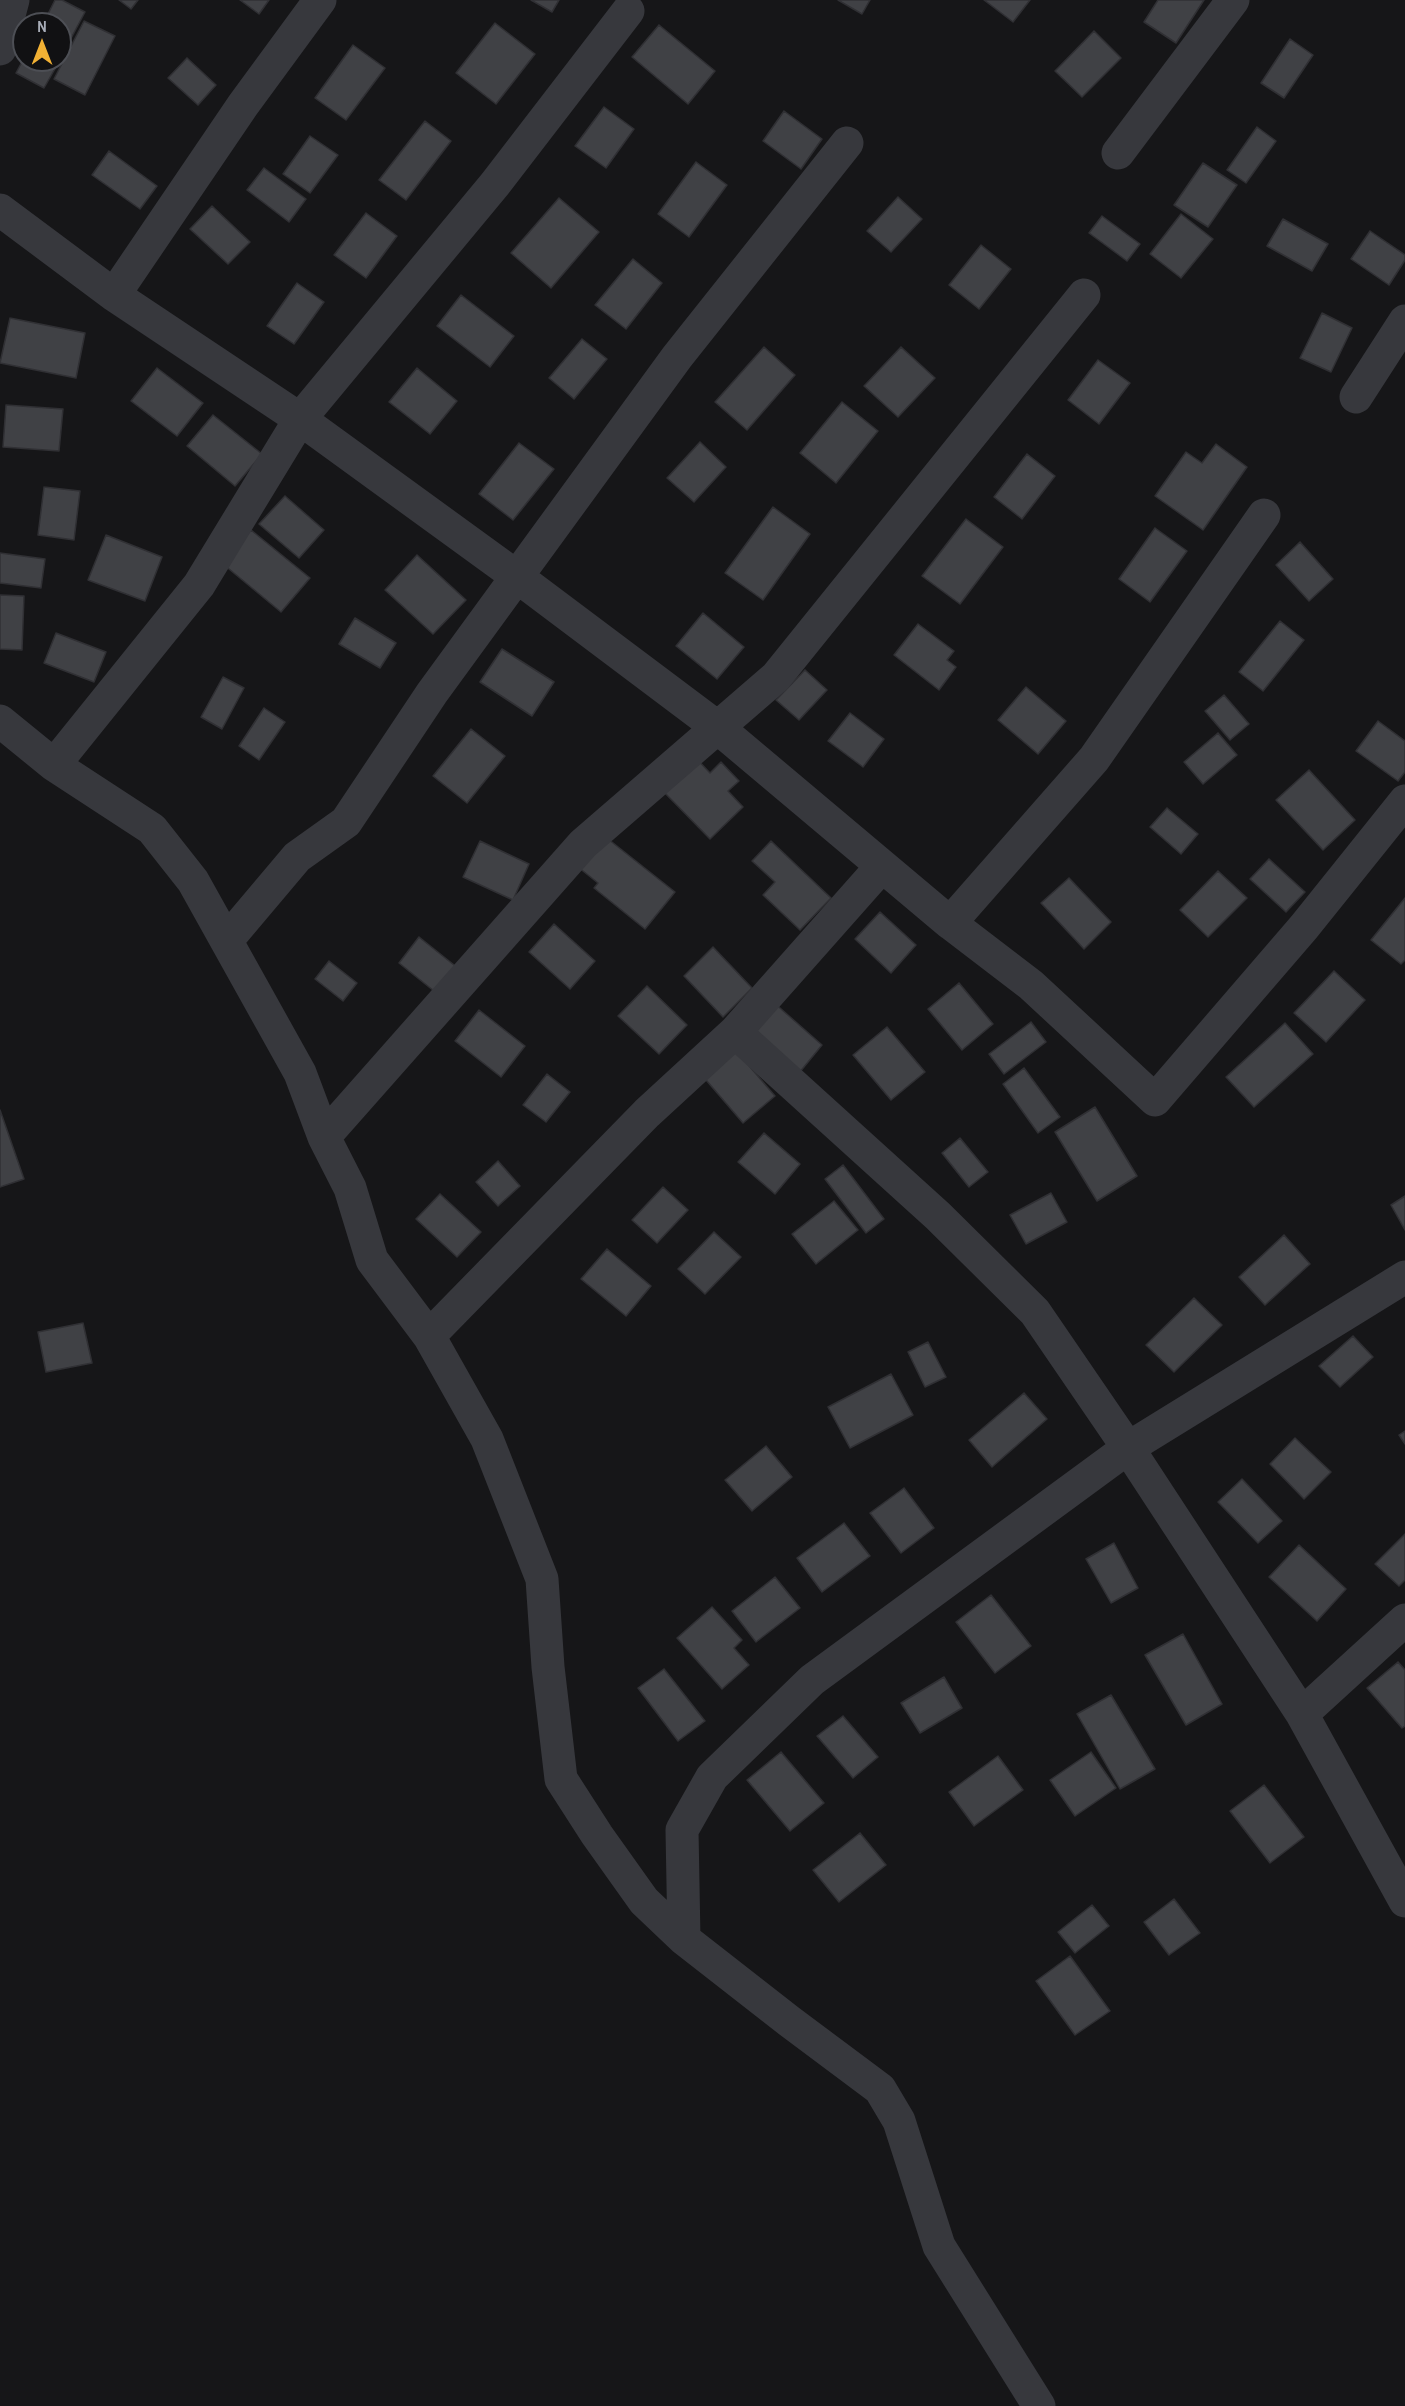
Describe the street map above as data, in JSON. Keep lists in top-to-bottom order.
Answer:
{
  "north": "top"
}
